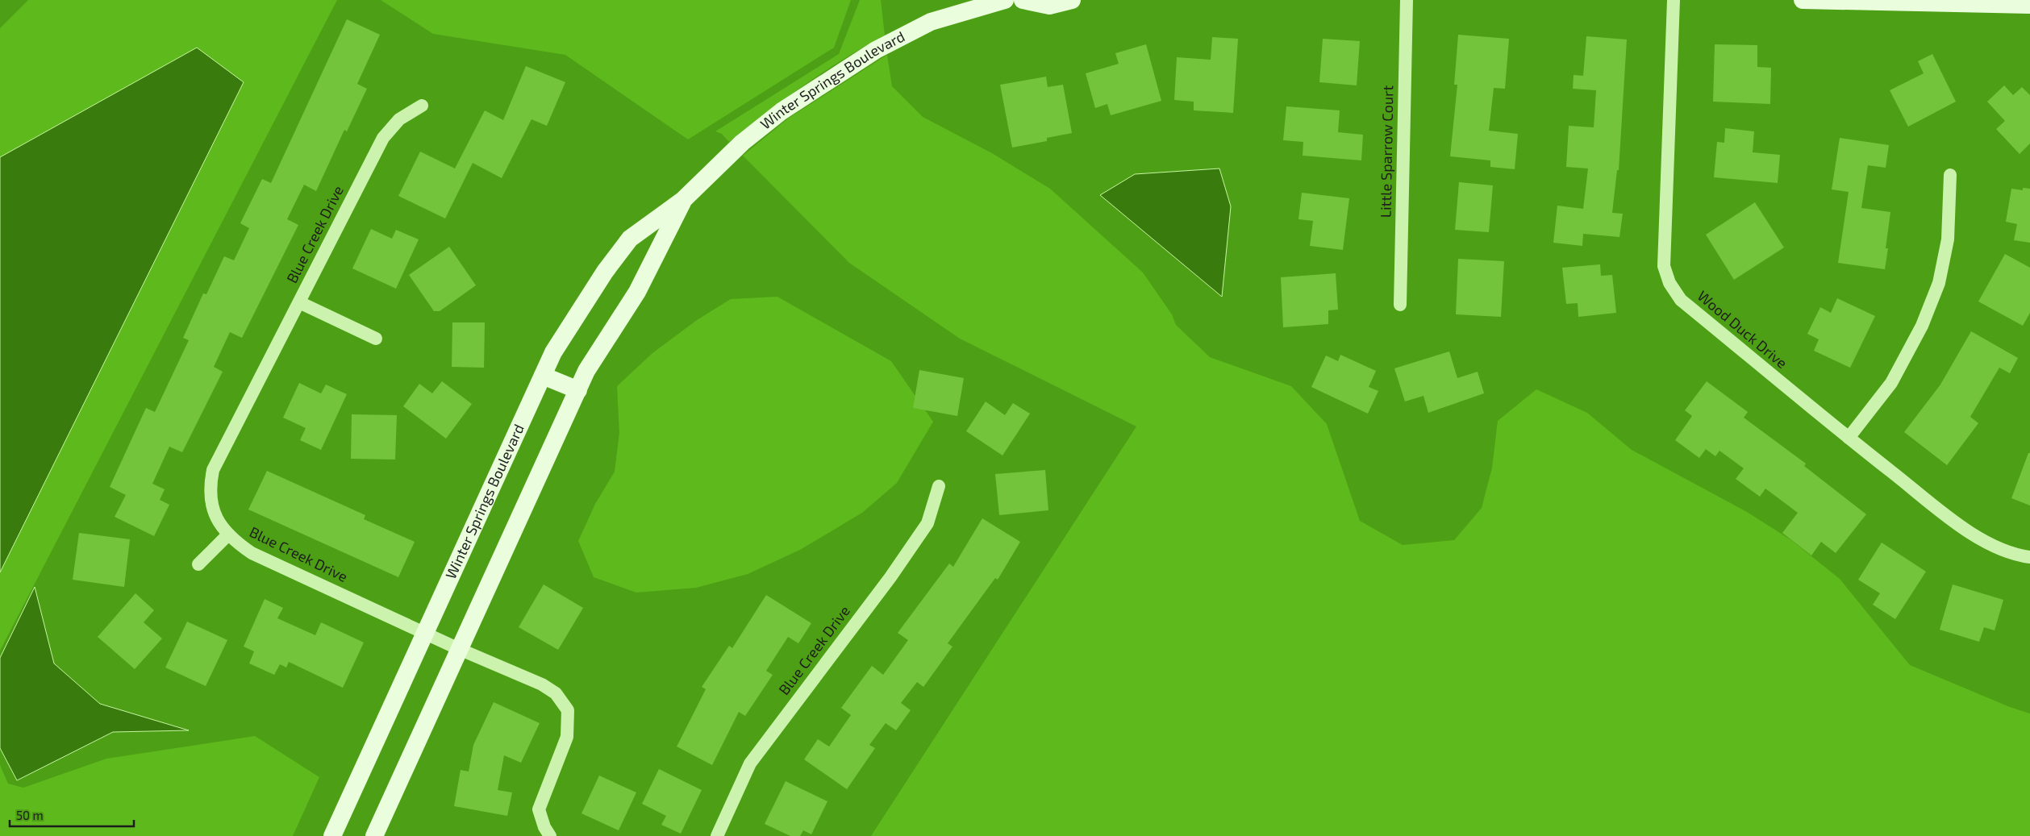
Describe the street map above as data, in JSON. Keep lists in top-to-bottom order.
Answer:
{
  "streets": {
    "street": [
      "Winter Springs Boulevard",
      "Little Sparrow Court",
      "Blue Creek Drive",
      "Wood Duck Drive"
    ]
  },
  "crossings": [
    ["Winter Springs Boulevard", "Blue Creek Drive"]
  ],
  "scale_bar": "50 m"
}
